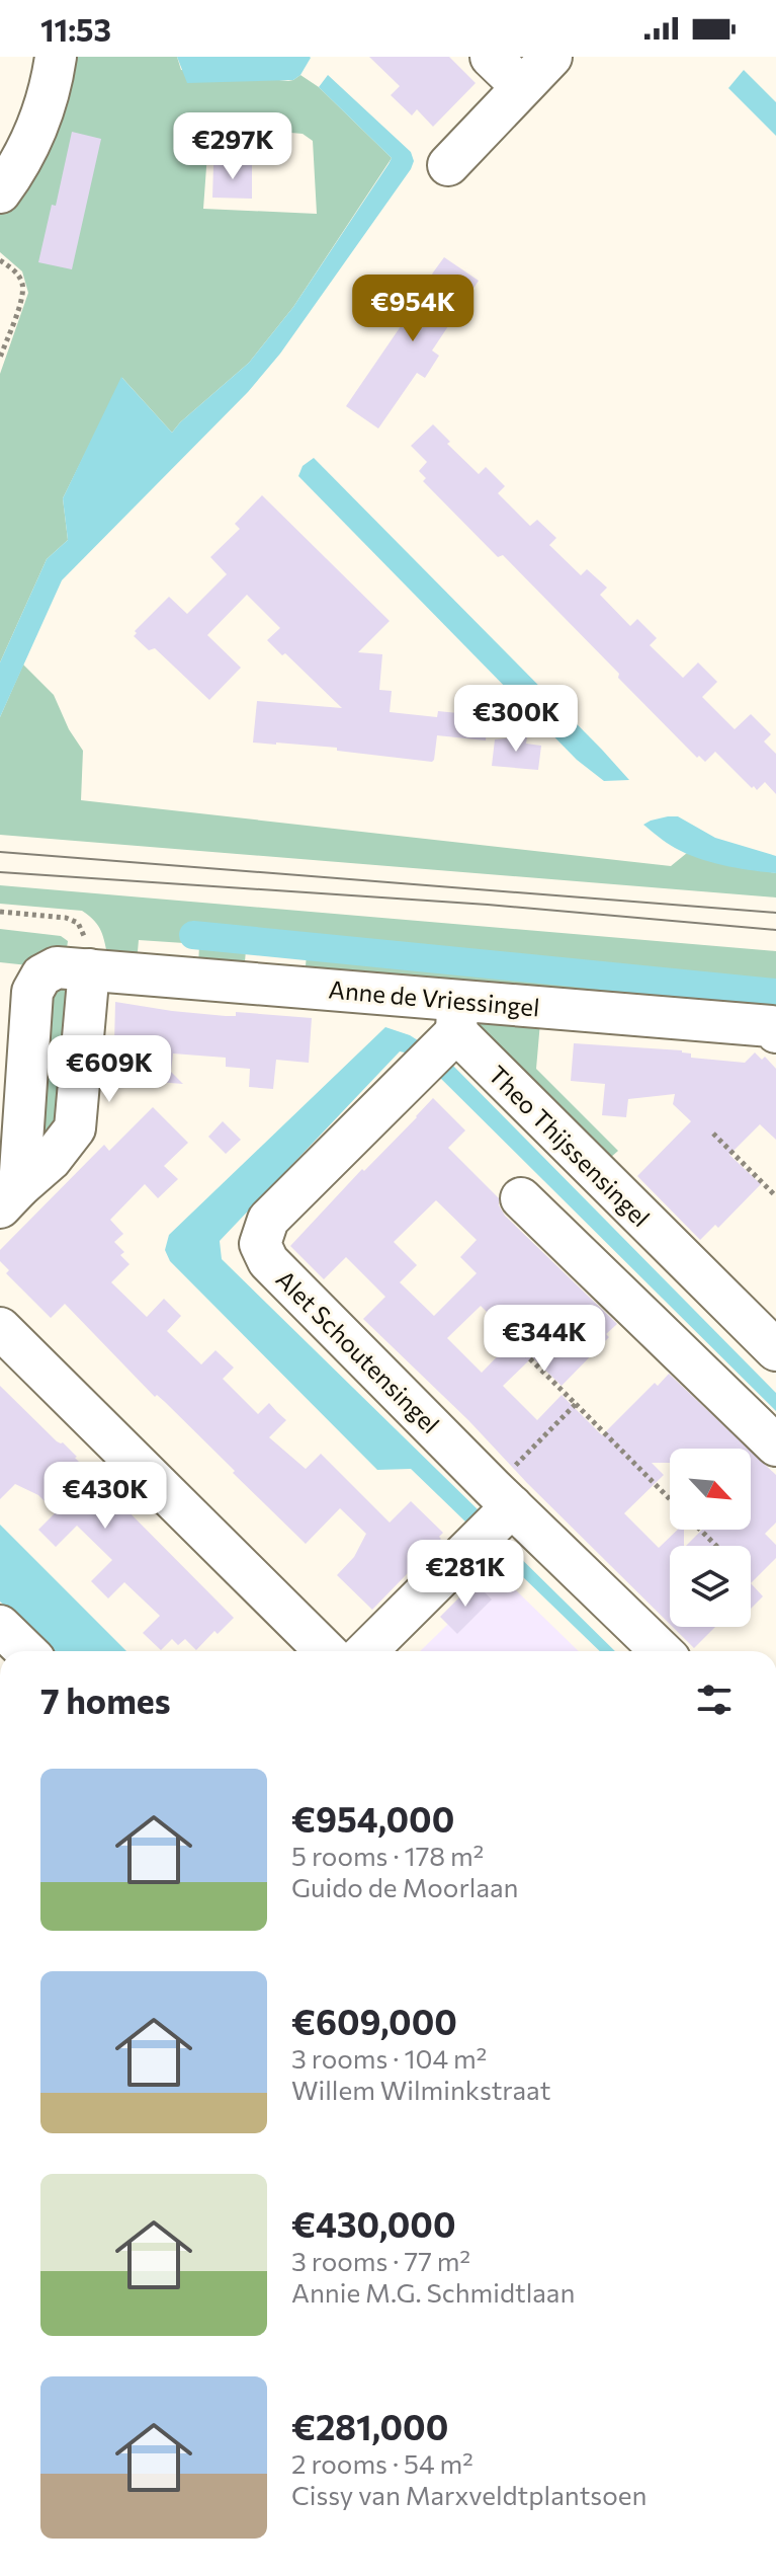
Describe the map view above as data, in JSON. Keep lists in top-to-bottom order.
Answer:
{
  "streets": {
    "street": ["Anne de Vriessingel", "Theo Thijssensingel", "Alet Schoutensingel"]
  },
  "crossings": [
    ["Anne de Vriessingel", "Theo Thijssensingel"],
    ["Anne de Vriessingel", "Alet Schoutensingel"],
    ["Theo Thijssensingel", "Alet Schoutensingel"]
  ],
  "north": "bottom right",
  "page": {
    "status": "11:53",
    "price": [
      "€297K",
      "€954K",
      "€300K",
      "€609K",
      "€344K",
      "€430K",
      "€281K"
    ],
    "heading": "7 homes",
    "list": [
      {
        "name": "€954,000",
        "note": "5 rooms · 178 m² · Guido de Moorlaan"
      },
      {
        "name": "€609,000",
        "note": "3 rooms · 104 m² · Willem Wilminkstraat"
      },
      {
        "name": "€430,000",
        "note": "3 rooms · 77 m² · Annie M.G. Schmidtlaan"
      },
      {
        "name": "€281,000",
        "note": "2 rooms · 54 m² · Cissy van Marxveldtplantsoen"
      }
    ]
  }
}
